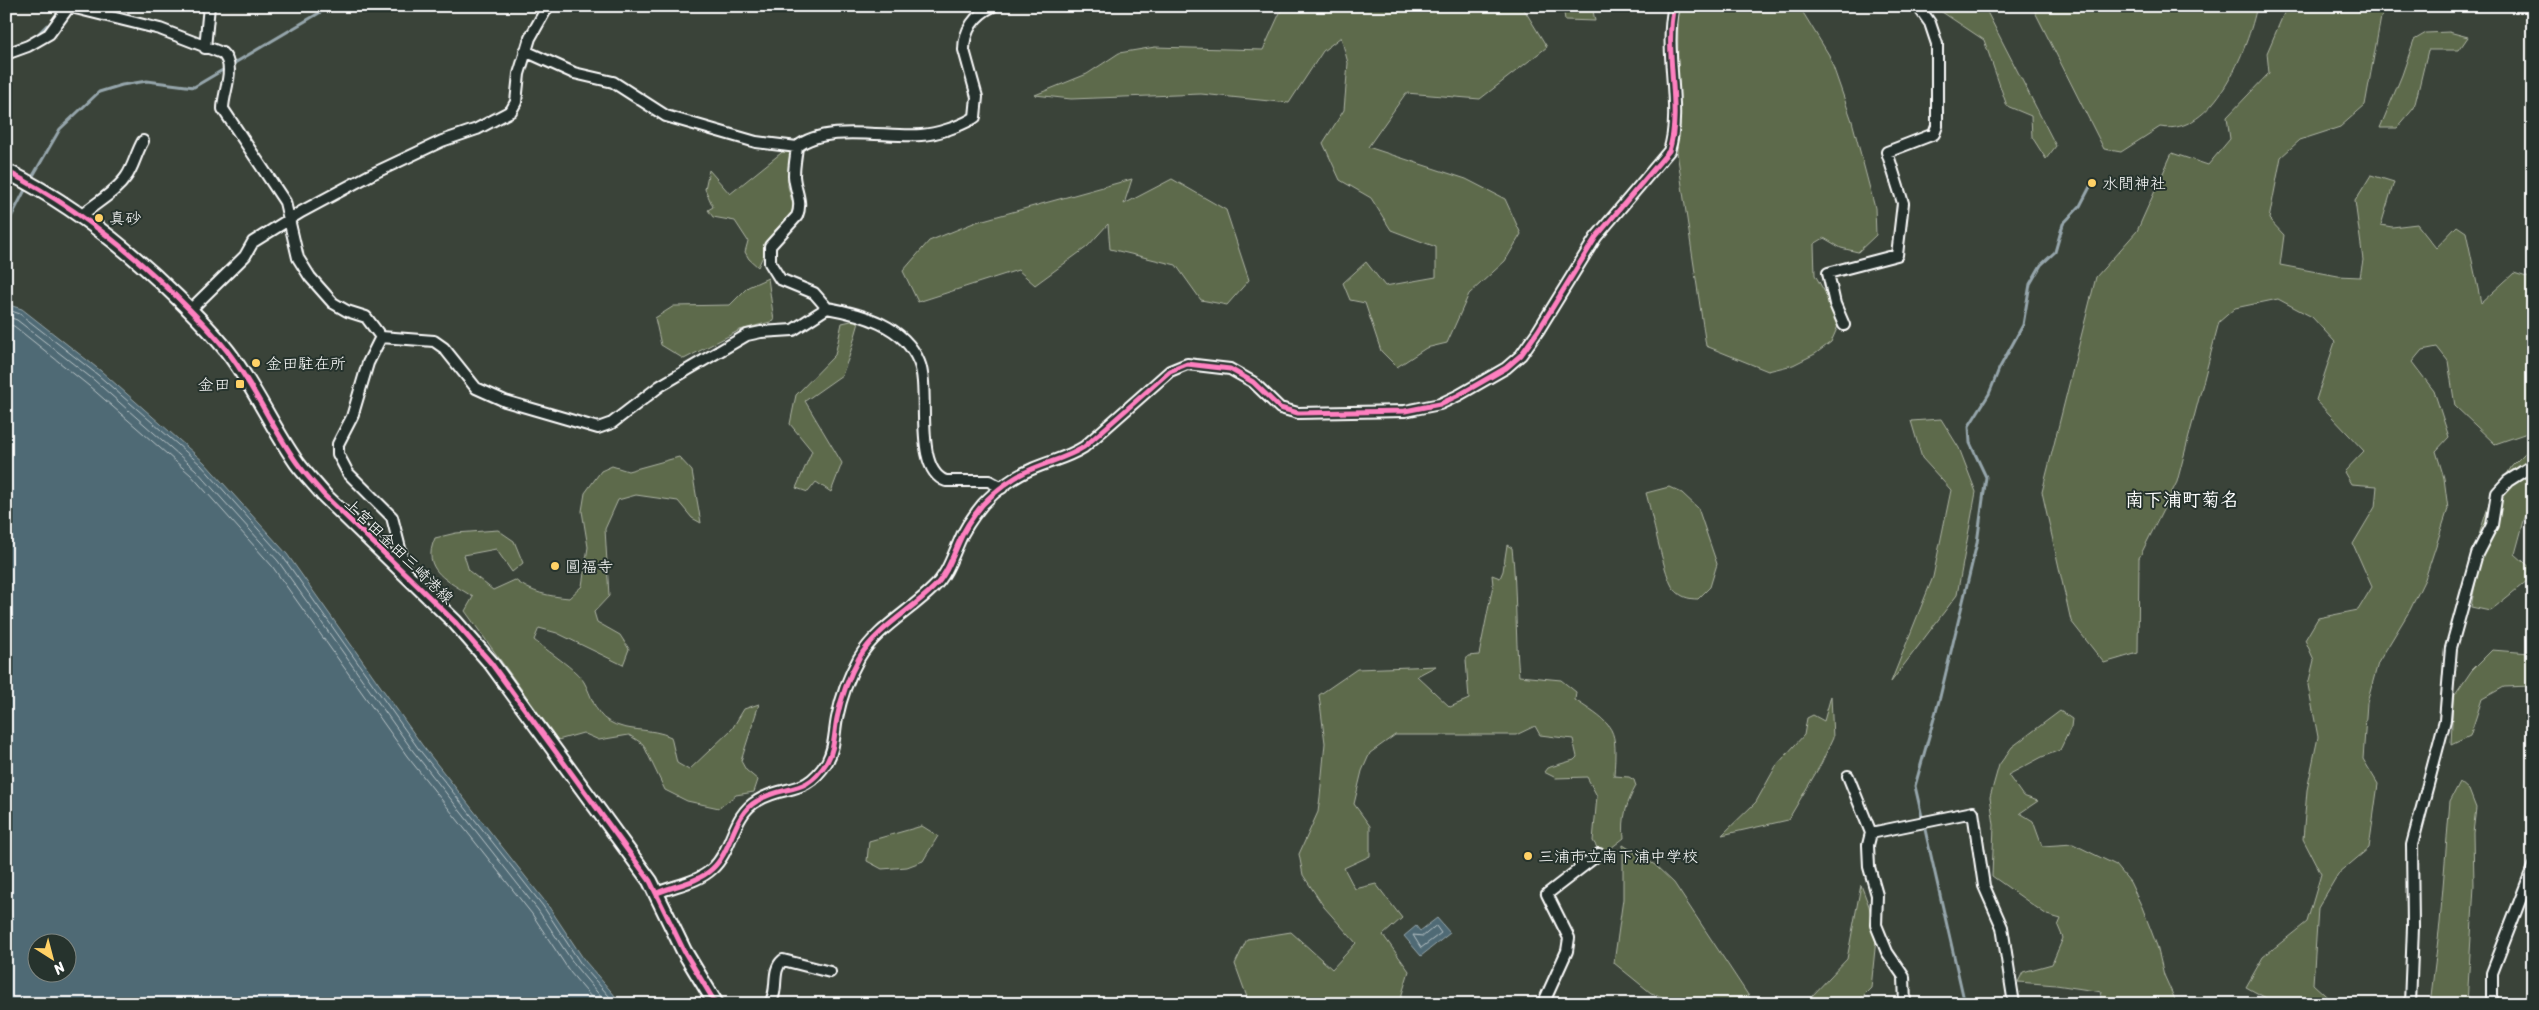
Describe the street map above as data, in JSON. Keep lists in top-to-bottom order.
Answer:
{
  "streets": {
    "main road": ["上宮田金田三崎港線"]
  },
  "districts": ["南下浦町菊名"],
  "places": {
    "other": [
      "水間神社",
      "真砂",
      "金田駐在所",
      "圓福寺",
      "三浦市立南下浦中学校"
    ],
    "transit": ["金田"]
  },
  "north": "bottom right"
}
